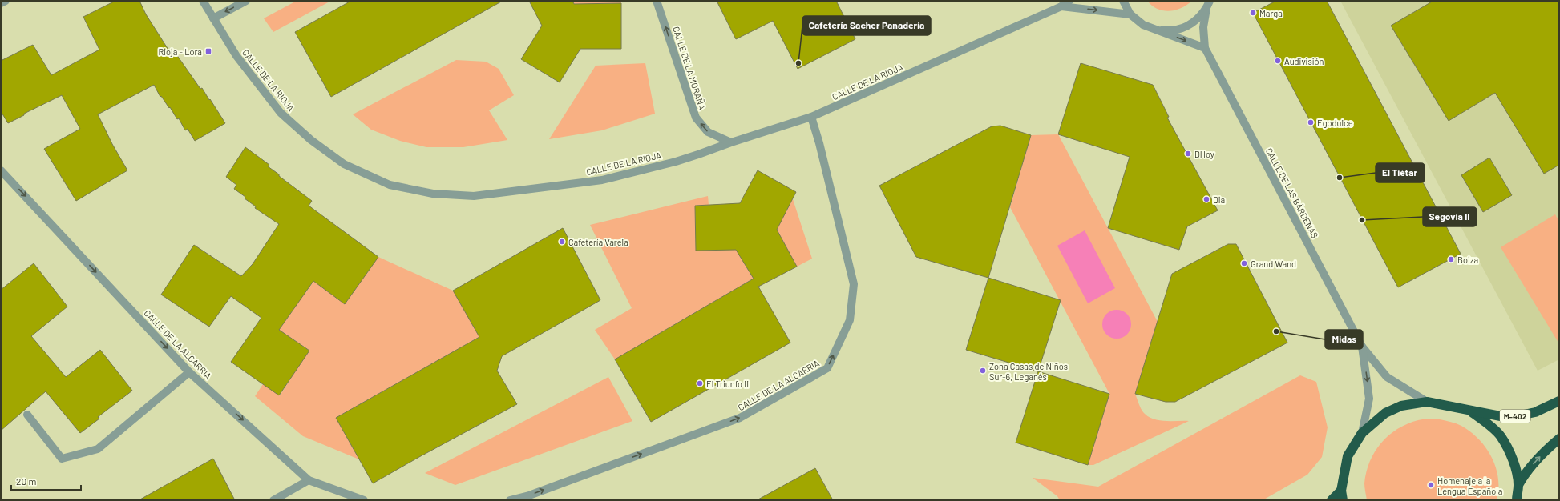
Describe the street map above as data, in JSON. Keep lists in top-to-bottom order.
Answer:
{
  "streets": {
    "highway": ["M-402"],
    "street": [
      "CALLE DE LA MORAÑA",
      "CALLE DE LA RIOJA",
      "CALLE DE LAS BÁRDENAS",
      "CALLE DE LA ALCARRIA"
    ]
  },
  "crossings": [
    ["CALLE DE LA MORAÑA", "CALLE DE LA RIOJA"],
    ["CALLE DE LA RIOJA", "CALLE DE LA ALCARRIA"],
    ["CALLE DE LAS BÁRDENAS", "M-402"]
  ],
  "one_way": ["CALLE DE LA MORAÑA"],
  "places": {
    "other": [
      "Marga",
      "Audivisión",
      "Cafetería Sacher Panadería",
      "Egodulce",
      "DHoy",
      "El Tiétar",
      "Dia",
      "Segovia II",
      "Cafetería Varela",
      "Boiza",
      "Grand Wand",
      "Midas",
      "Zona Casas de Niños Sur-6, Leganés",
      "El Triunfo II",
      "Homenaje a la Lengua Española"
    ],
    "transit": ["Rioja - Lora"]
  },
  "scale_bar": "20 m"
}
